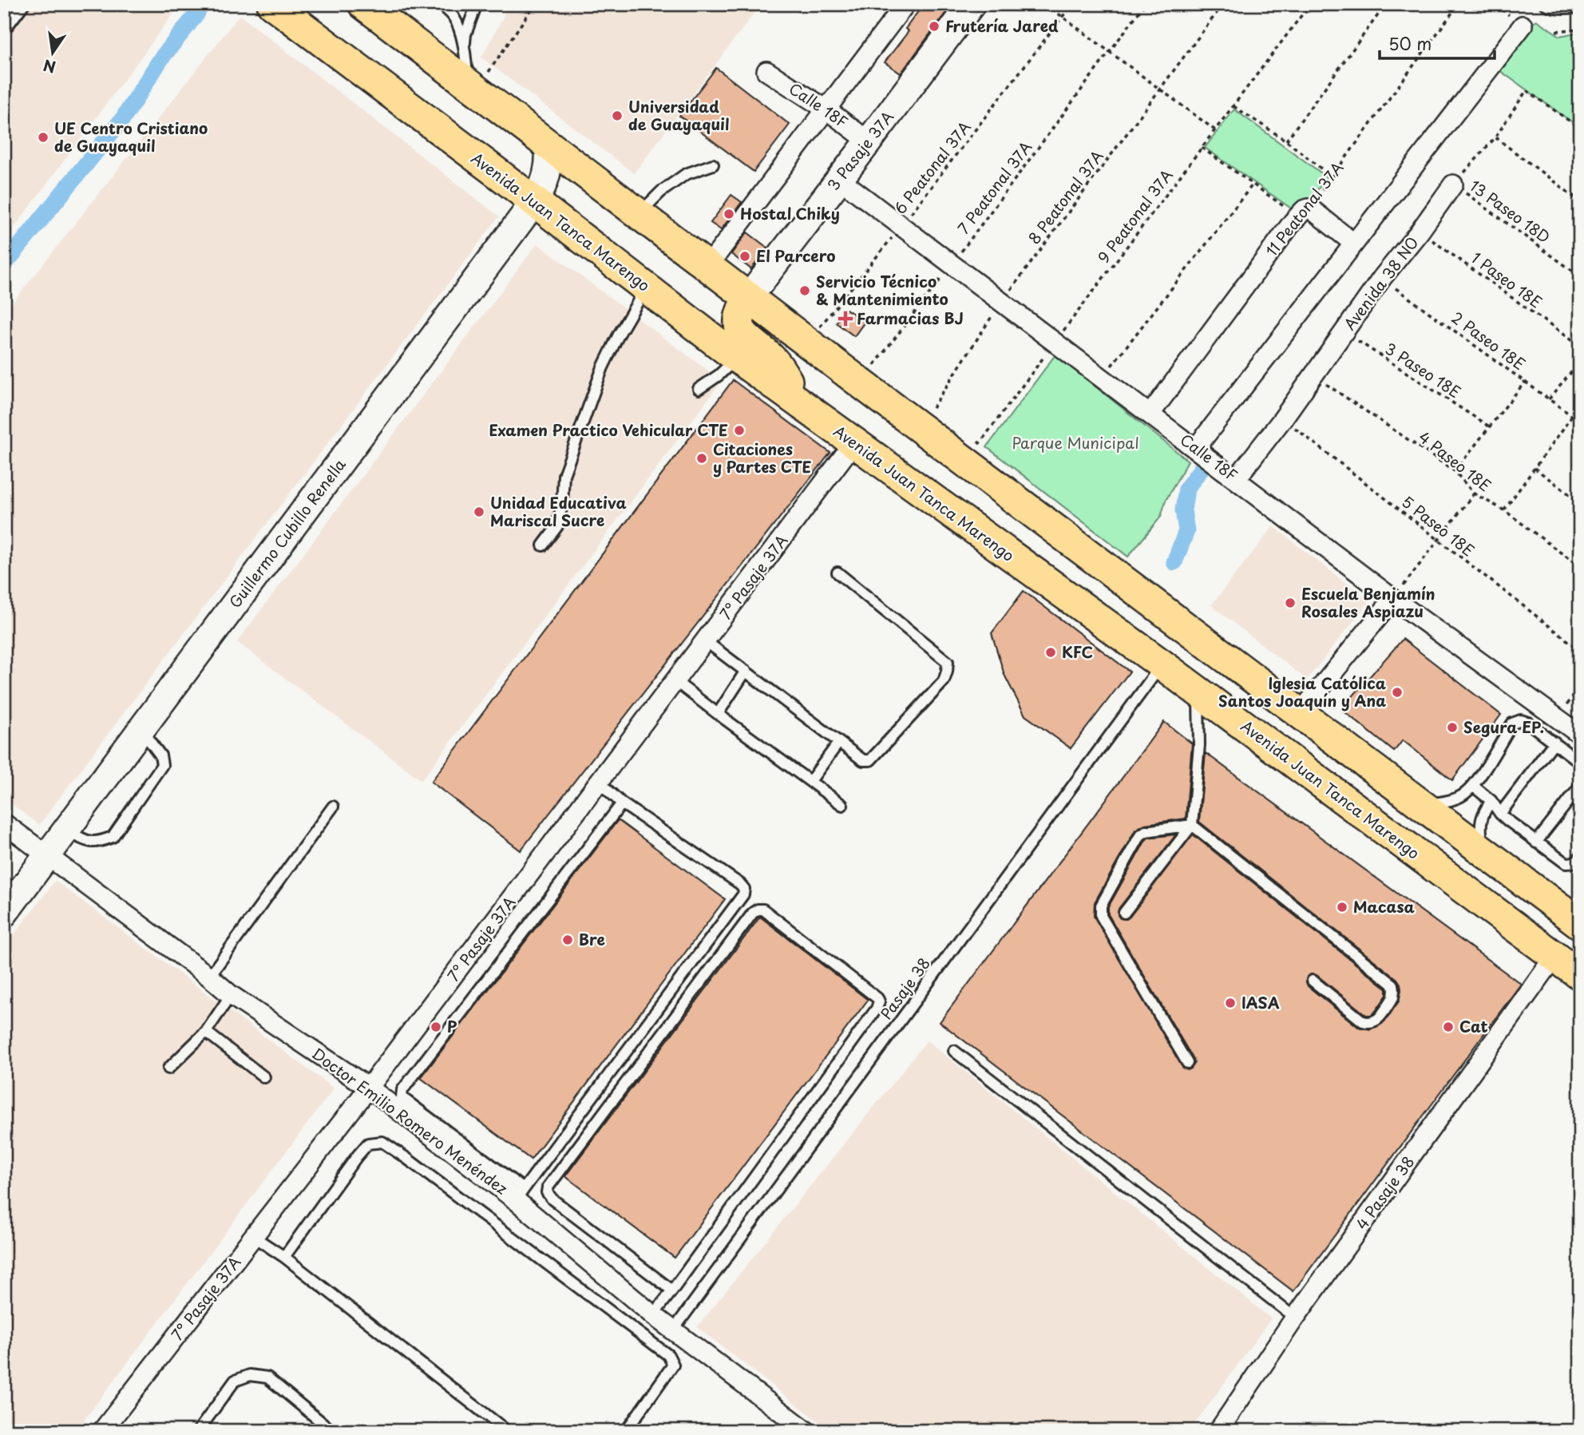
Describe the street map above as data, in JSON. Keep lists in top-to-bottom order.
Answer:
{
  "streets": {
    "main road": ["Avenida Juan Tanca Marengo"],
    "street": [
      "Calle 18F",
      "3 Pasaje 37A",
      "11 Peatonal 37A",
      "Avenida 38 NO",
      "Guillermo Cubillo Renella",
      "7° Pasaje 37A",
      "Doctor Emilio Romero Menéndez",
      "4 Pasaje 38"
    ],
    "lane": ["Pasaje 38"],
    "path": [
      "6 Peatonal 37A",
      "7 Peatonal 37A",
      "8 Peatonal 37A",
      "13 Paseo 18D",
      "9 Peatonal 37A",
      "1 Paseo 18E",
      "2 Paseo 18E",
      "3 Paseo 18E",
      "4 Paseo 18E",
      "5 Paseo 18E"
    ]
  },
  "crossings": [
    ["Calle 18F", "3 Pasaje 37A"],
    ["Calle 18F", "6 Peatonal 37A"],
    ["Calle 18F", "7 Peatonal 37A"],
    ["Calle 18F", "8 Peatonal 37A"],
    ["Calle 18F", "11 Peatonal 37A"],
    ["Calle 18F", "9 Peatonal 37A"],
    ["Calle 18F", "Avenida 38 NO"],
    ["13 Paseo 18D", "Avenida 38 NO"],
    ["Avenida Juan Tanca Marengo", "Guillermo Cubillo Renella"],
    ["Avenida Juan Tanca Marengo", "7° Pasaje 37A"],
    ["Avenida Juan Tanca Marengo", "Pasaje 38"],
    ["Avenida Juan Tanca Marengo", "4 Pasaje 38"],
    ["1 Paseo 18E", "Avenida 38 NO"],
    ["Avenida 38 NO", "2 Paseo 18E"],
    ["Avenida 38 NO", "3 Paseo 18E"],
    ["Avenida 38 NO", "4 Paseo 18E"],
    ["Avenida 38 NO", "5 Paseo 18E"],
    ["Guillermo Cubillo Renella", "Doctor Emilio Romero Menéndez"],
    ["7° Pasaje 37A", "Doctor Emilio Romero Menéndez"],
    ["Pasaje 38", "Doctor Emilio Romero Menéndez"]
  ],
  "parks": ["Parque Municipal"],
  "places": {
    "other": [
      "Frutería Jared",
      "Universidad de Guayaquil",
      "UE Centro Cristiano de Guayaquil",
      "Hostal Chiky",
      "El Parcero",
      "Servicio Técnico & Mantenimiento",
      "Examen Practico Vehicular CTE",
      "Citaciones y Partes CTE",
      "Unidad Educativa Mariscal Sucre",
      "Escuela Benjamín Rosales Aspiazu",
      "KFC",
      "Iglesia Católica Santos Joaquín y Ana",
      "Segura EP.",
      "Macasa",
      "Bre",
      "IASA",
      "P",
      "Cat"
    ],
    "health": ["Farmacias BJ"]
  },
  "scale_bar": "50 m",
  "north": "bottom"
}
